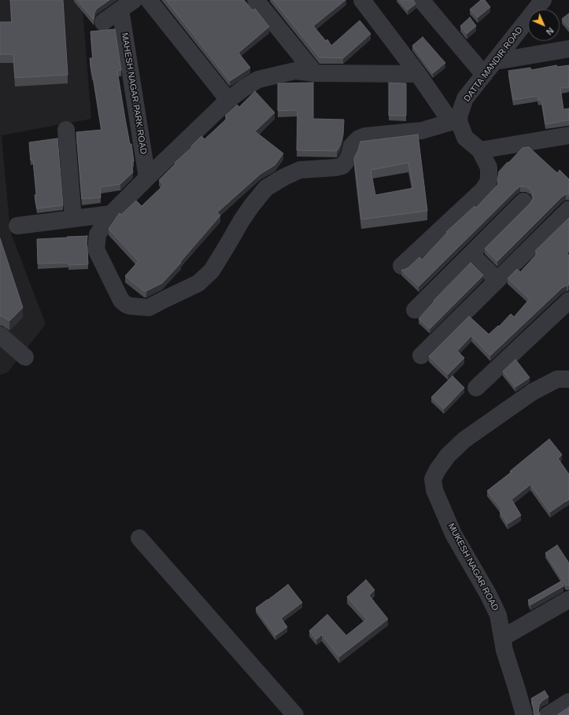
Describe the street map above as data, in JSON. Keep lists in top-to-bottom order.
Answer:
{
  "streets": {
    "street": ["DATTA MANDIR ROAD", "MAHESH NAGAR PARK ROAD", "MUKESH NAGAR ROAD"]
  },
  "north": "bottom right"
}
